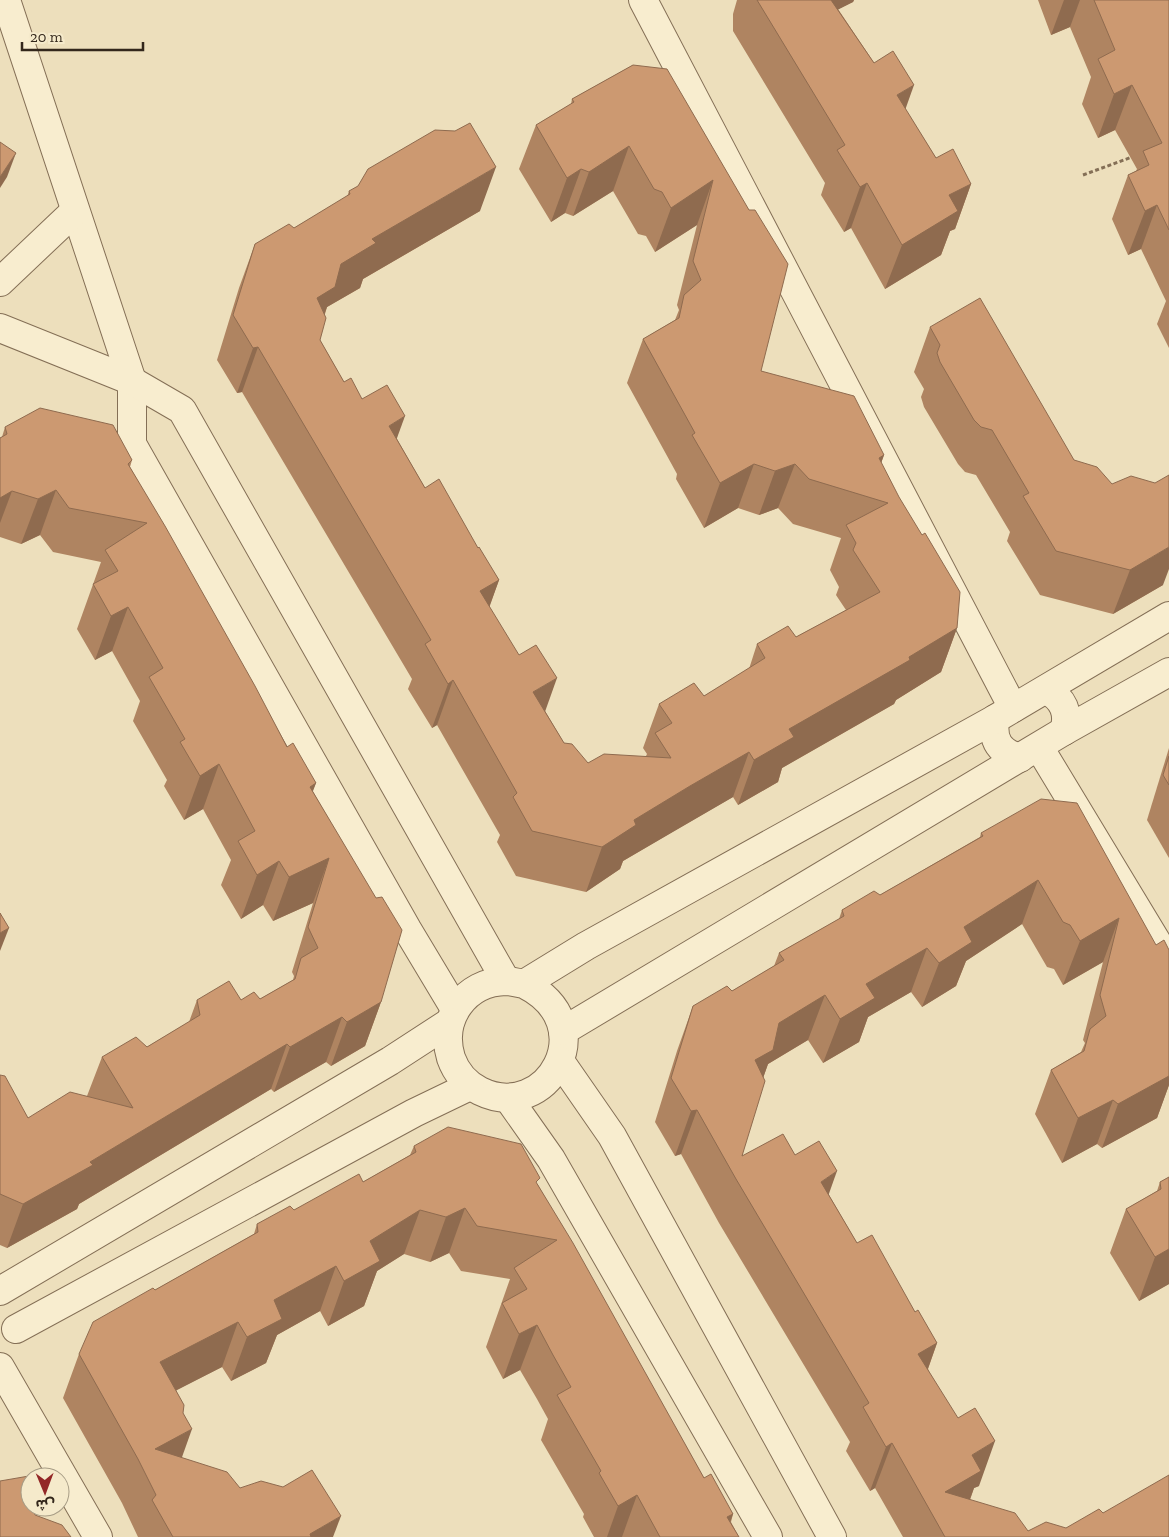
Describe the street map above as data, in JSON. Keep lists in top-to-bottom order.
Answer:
{
  "scale_bar": "20 m",
  "north": "bottom"
}
